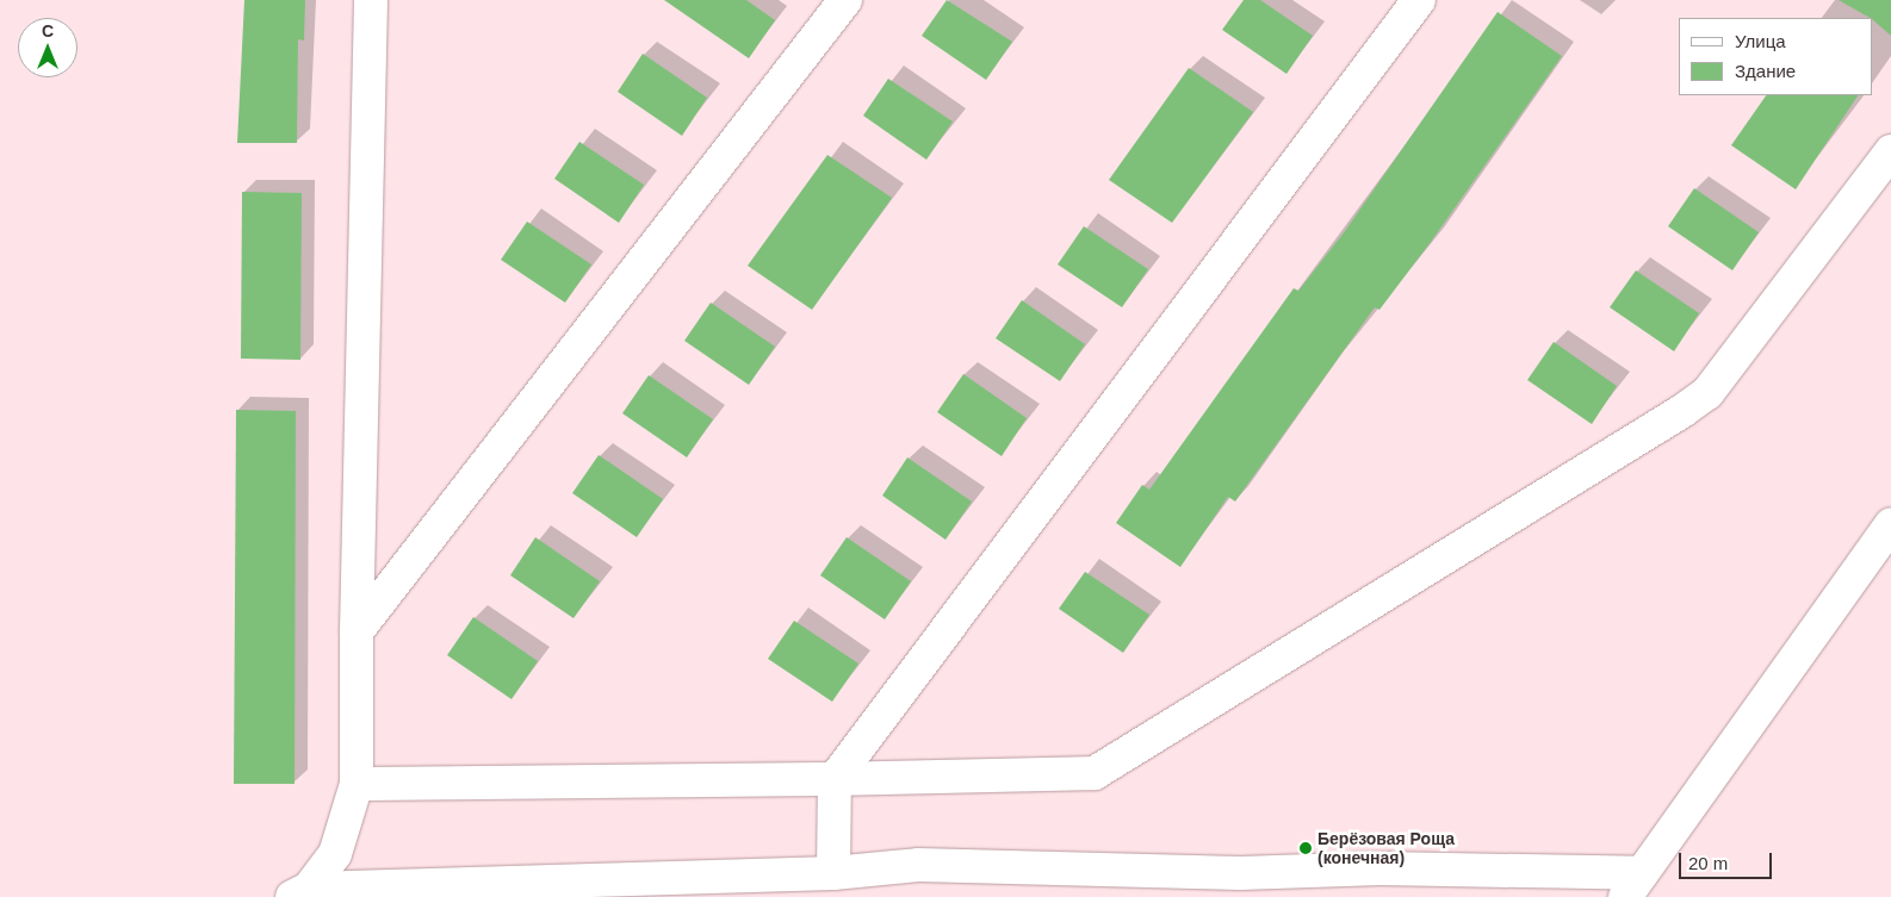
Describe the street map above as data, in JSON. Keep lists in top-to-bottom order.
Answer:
{
  "places": ["Берёзовая Роща (конечная)"],
  "legend": ["Улица", "Здание"],
  "scale_bar": "20 m",
  "north": "top"
}
